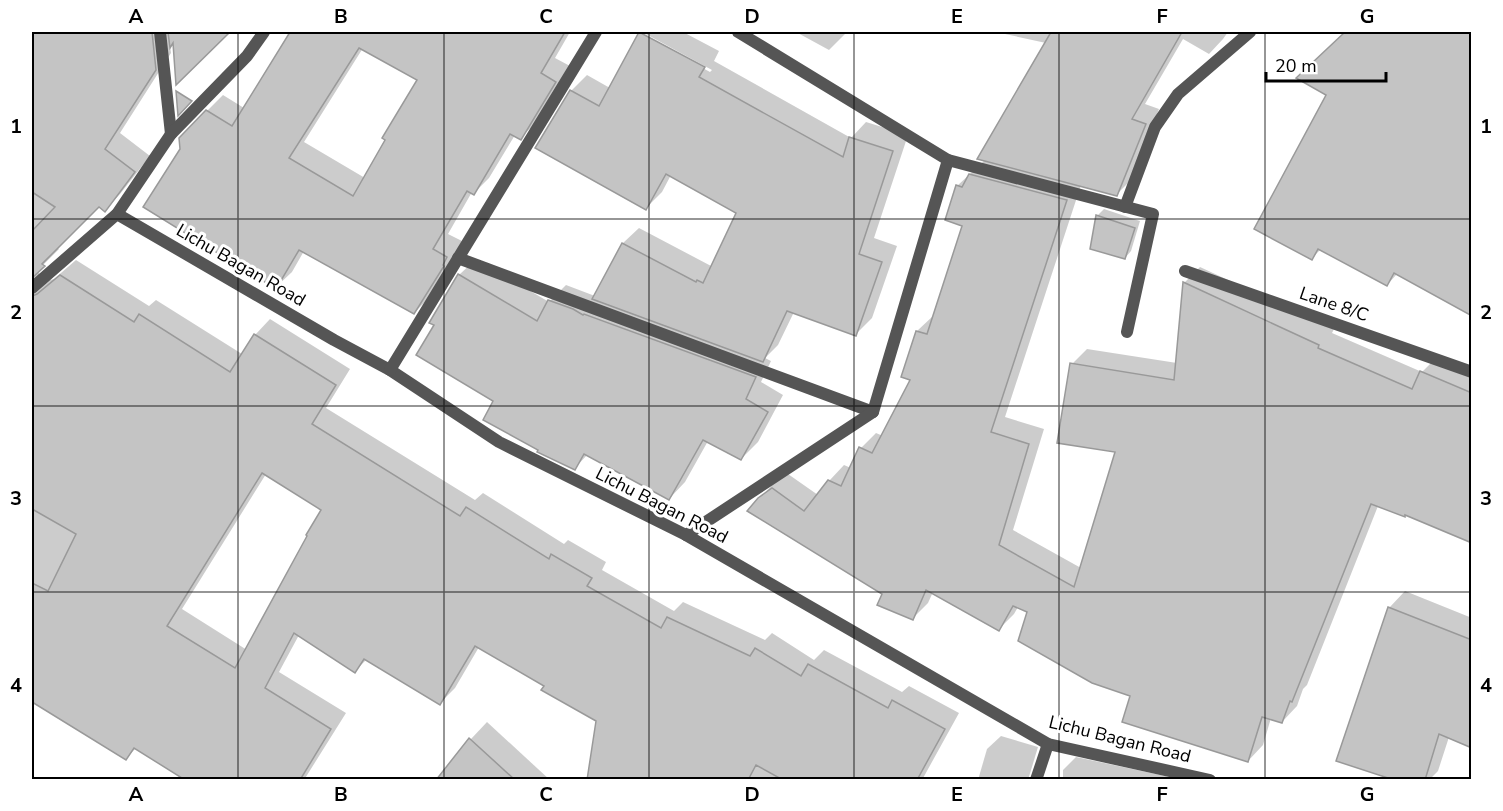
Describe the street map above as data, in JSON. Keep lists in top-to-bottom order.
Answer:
{
  "streets": {
    "street": ["Lichu Bagan Road", "Lane 8/C"]
  },
  "scale_bar": "20 m",
  "grid": {
    "columns": [
      "A",
      "B",
      "C",
      "D",
      "E",
      "F",
      "G"
    ],
    "rows": [
      "1",
      "2",
      "3",
      "4"
    ]
  }
}
